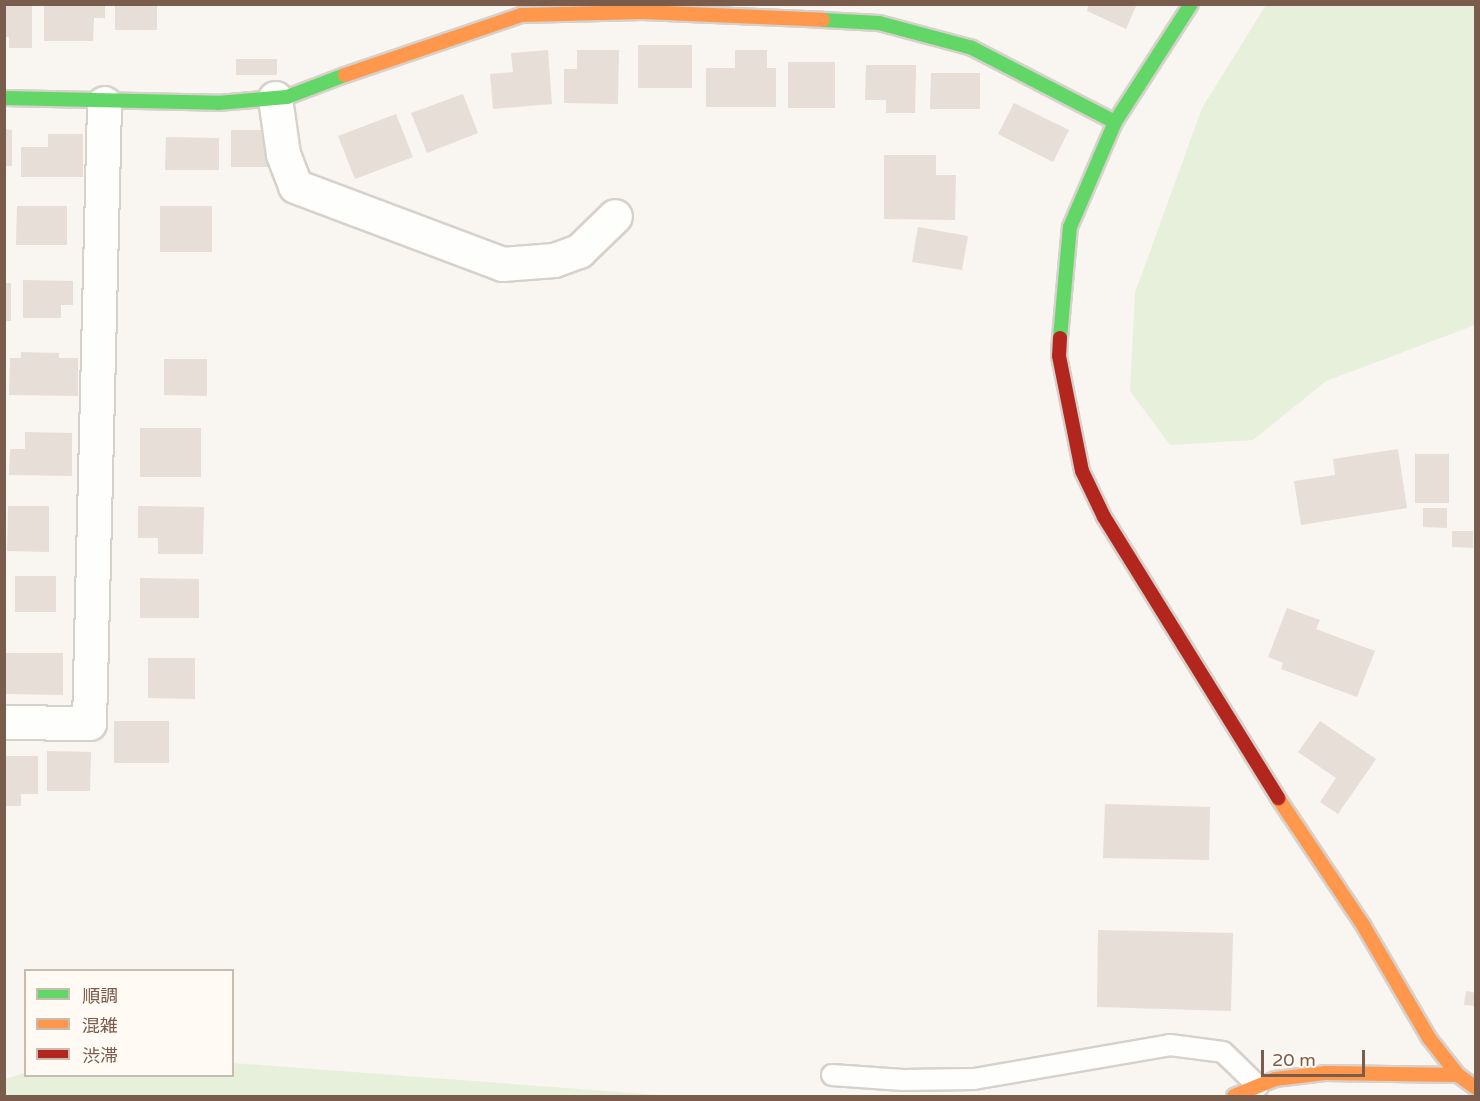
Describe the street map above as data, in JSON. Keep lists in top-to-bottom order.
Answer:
{
  "legend": ["順調", "混雑", "渋滞"],
  "scale_bar": "20 m"
}
